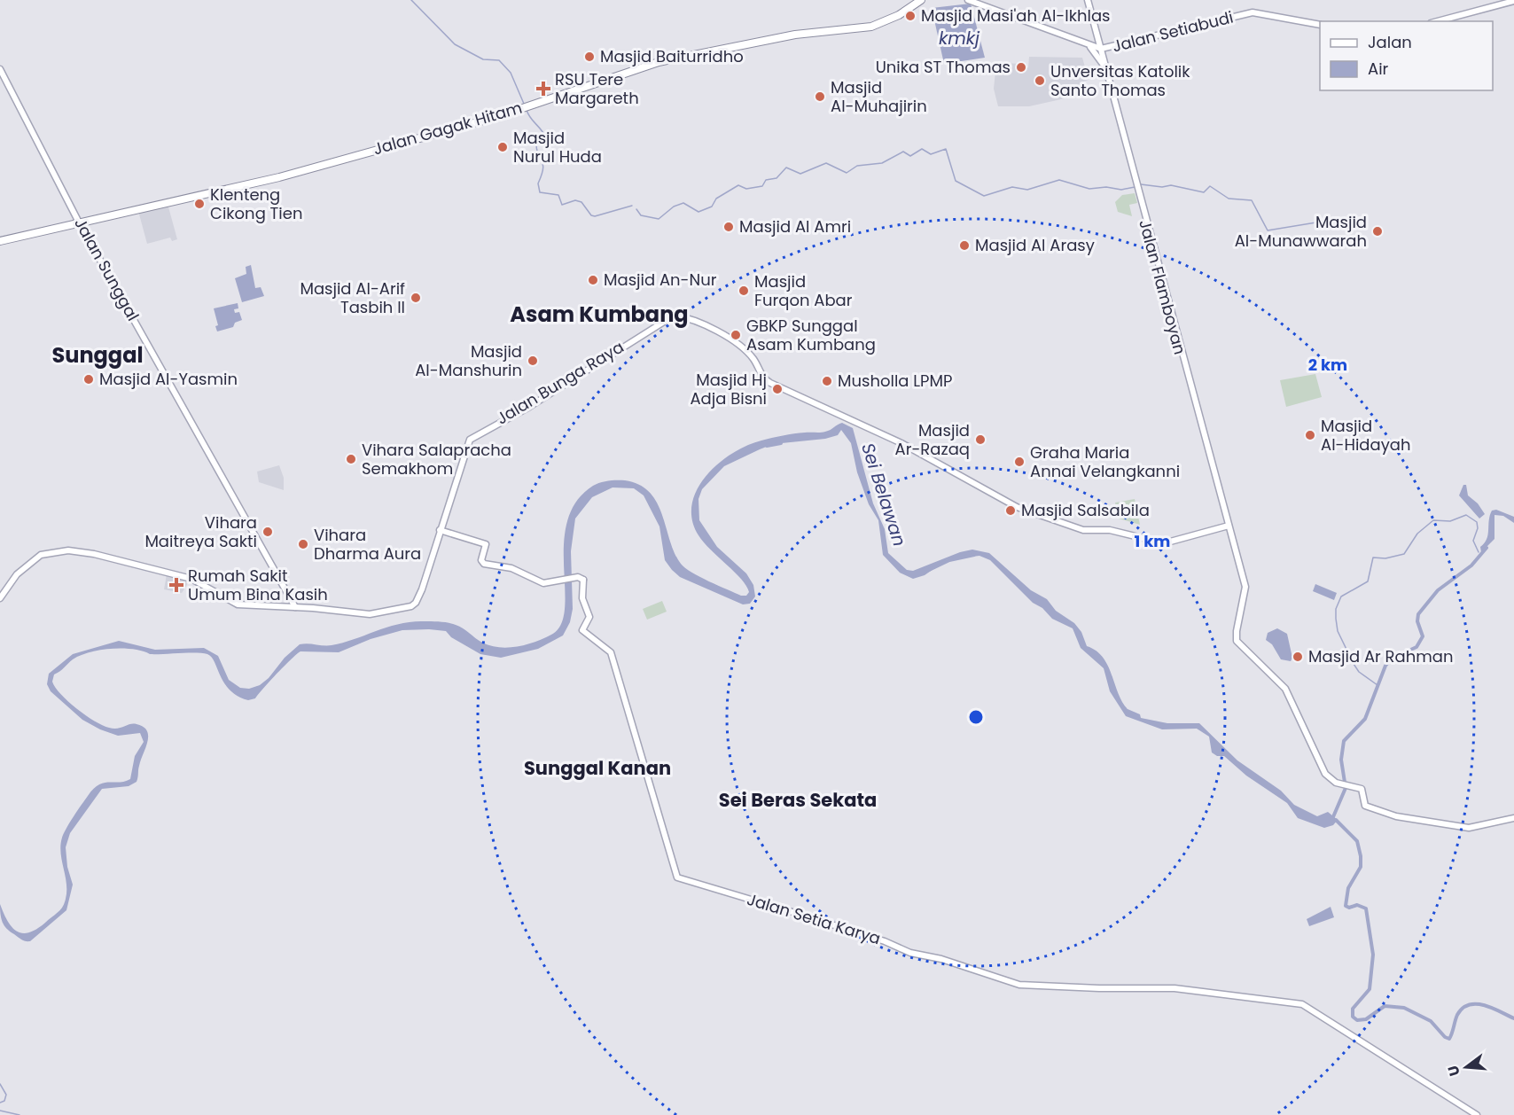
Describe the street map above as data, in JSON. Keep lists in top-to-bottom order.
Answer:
{
  "streets": {
    "highway": ["Jalan Gagak Hitam"],
    "main road": [
      "Jalan Setiabudi",
      "Jalan Sunggal",
      "Jalan Flamboyan",
      "Jalan Bunga Raya",
      "Jalan Setia Karya"
    ]
  },
  "crossings": [
    ["Jalan Setiabudi", "Jalan Flamboyan"],
    ["Jalan Gagak Hitam", "Jalan Sunggal"],
    ["Jalan Sunggal", "Jalan Bunga Raya"],
    ["Jalan Flamboyan", "Jalan Bunga Raya"],
    ["Jalan Bunga Raya", "Jalan Setia Karya"]
  ],
  "districts": [
    "Asam Kumbang",
    "Sunggal",
    "Sunggal Kanan",
    "Sei Beras Sekata"
  ],
  "water": ["kmkj", "Sei Belawan"],
  "places": {
    "other": [
      "Masjid Masi'ah Al-Ikhlas",
      "Masjid Baiturridho",
      "Unika ST Thomas",
      "Unversitas Katolik Santo Thomas",
      "Masjid Al-Muhajirin",
      "Masjid Nurul Huda",
      "Klenteng Cikong Tien",
      "Masjid Al Amri",
      "Masjid Al-Munawwarah",
      "Masjid Al Arasy",
      "Masjid An-Nur",
      "Masjid Furqon Abar",
      "Masjid Al-Arif Tasbih II",
      "GBKP Sunggal Asam Kumbang",
      "Masjid Al-Manshurin",
      "Masjid Al-Yasmin",
      "Musholla LPMP",
      "Masjid Hj Adja Bisni",
      "Masjid Al-Hidayah",
      "Masjid Ar-Razaq",
      "Vihara Salapracha Semakhom",
      "Graha Maria Annai Velangkanni",
      "Masjid Salsabila",
      "Vihara Maitreya Sakti",
      "Vihara Dharma Aura",
      "Masjid Ar Rahman"
    ],
    "health": ["RSU Tere Margareth", "Rumah Sakit Umum Bina Kasih"]
  },
  "legend": ["Jalan", "Air"],
  "north": "left",
  "rings": ["2 km", "1 km"]
}
